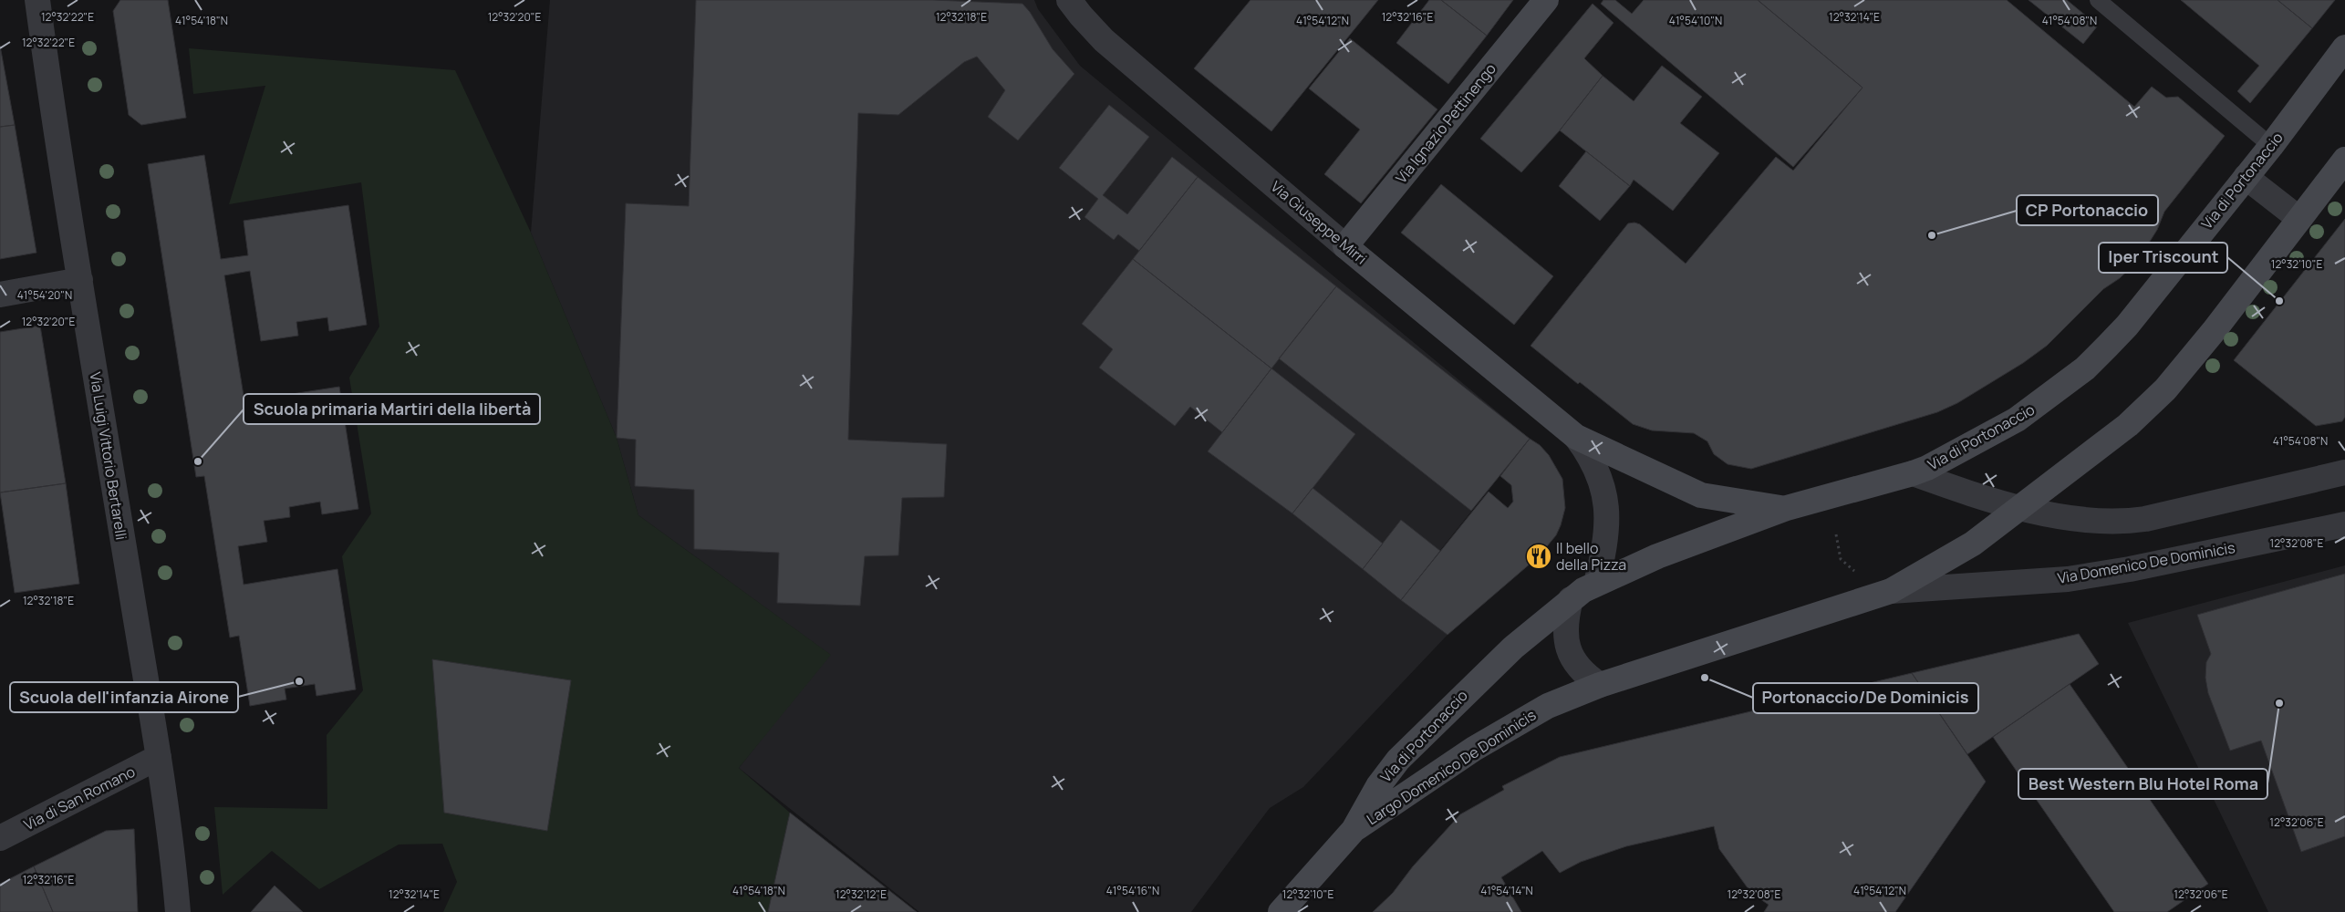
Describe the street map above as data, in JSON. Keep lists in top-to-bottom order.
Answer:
{
  "streets": {
    "main road": [
      "Via Ignazio Pettinengo",
      "Via di Portonaccio",
      "Via Giuseppe Mirri",
      "Largo Domenico De Dominicis"
    ],
    "street": ["Via Luigi Vittorio Bertarelli", "Via Domenico De Dominicis", "Via di San Romano"]
  },
  "crossings": [
    ["Via Ignazio Pettinengo", "Via Giuseppe Mirri"],
    ["Via di Portonaccio", "Via Giuseppe Mirri"],
    ["Via di Portonaccio", "Largo Domenico De Dominicis"],
    ["Via Luigi Vittorio Bertarelli", "Via di San Romano"],
    ["Via Domenico De Dominicis", "Largo Domenico De Dominicis"]
  ],
  "places": {
    "other": [
      "CP Portonaccio",
      "Iper Triscount",
      "Scuola primaria Martiri della libertà",
      "Portonaccio/De Dominicis",
      "Scuola dell'infanzia Airone",
      "Best Western Blu Hotel Roma"
    ],
    "restaurant": ["Il bello della Pizza"]
  },
  "coordinates": [
    "12°32'14\"E",
    "12°32'22\"E",
    "12°32'18\"E",
    "12°32'16\"E",
    "12°32'20\"E",
    "41°54'18\"N",
    "41°54'12\"N",
    "41°54'10\"N",
    "41°54'08\"N",
    "12°32'10\"E",
    "41°54'20\"N",
    "12°32'08\"E",
    "12°32'06\"E",
    "41°54'16\"N",
    "41°54'14\"N",
    "12°32'12\"E"
  ]
}
